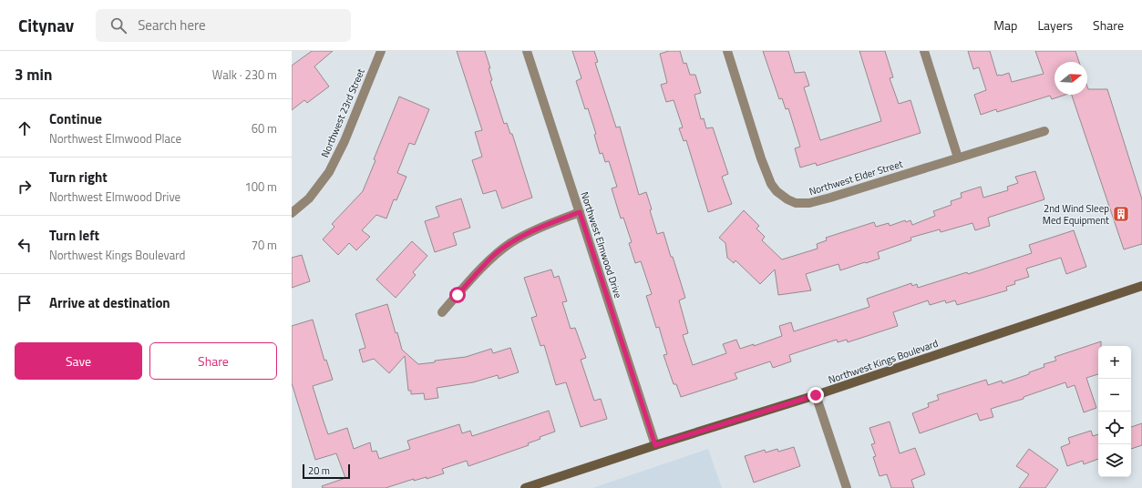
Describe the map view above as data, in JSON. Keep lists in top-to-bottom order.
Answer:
{
  "streets": {
    "main road": ["Northwest Kings Boulevard"],
    "street": ["Northwest 23rd Street", "Northwest Elder Street", "Northwest Elmwood Drive"]
  },
  "crossings": [
    ["Northwest Elmwood Drive", "Northwest Kings Boulevard"]
  ],
  "places": {
    "building": ["2nd Wind Sleep Med Equipment"]
  },
  "scale_bar": "20 m",
  "north": "right",
  "page": {
    "header": "Citynav",
    "search": "Search here",
    "nav": ["Map", "Layers", "Share"],
    "heading": ["3 min", "Walk · 230 m"],
    "list": [
      ["Continue", "Northwest Elmwood Place", "60 m"],
      ["Turn right", "Northwest Elmwood Drive", "100 m"],
      ["Turn left", "Northwest Kings Boulevard", "70 m"],
      "Arrive at destination"
    ],
    "buttons": ["Save", "Share"],
    "map_buttons": ["+", "−"],
    "scale": "20 m"
  }
}
